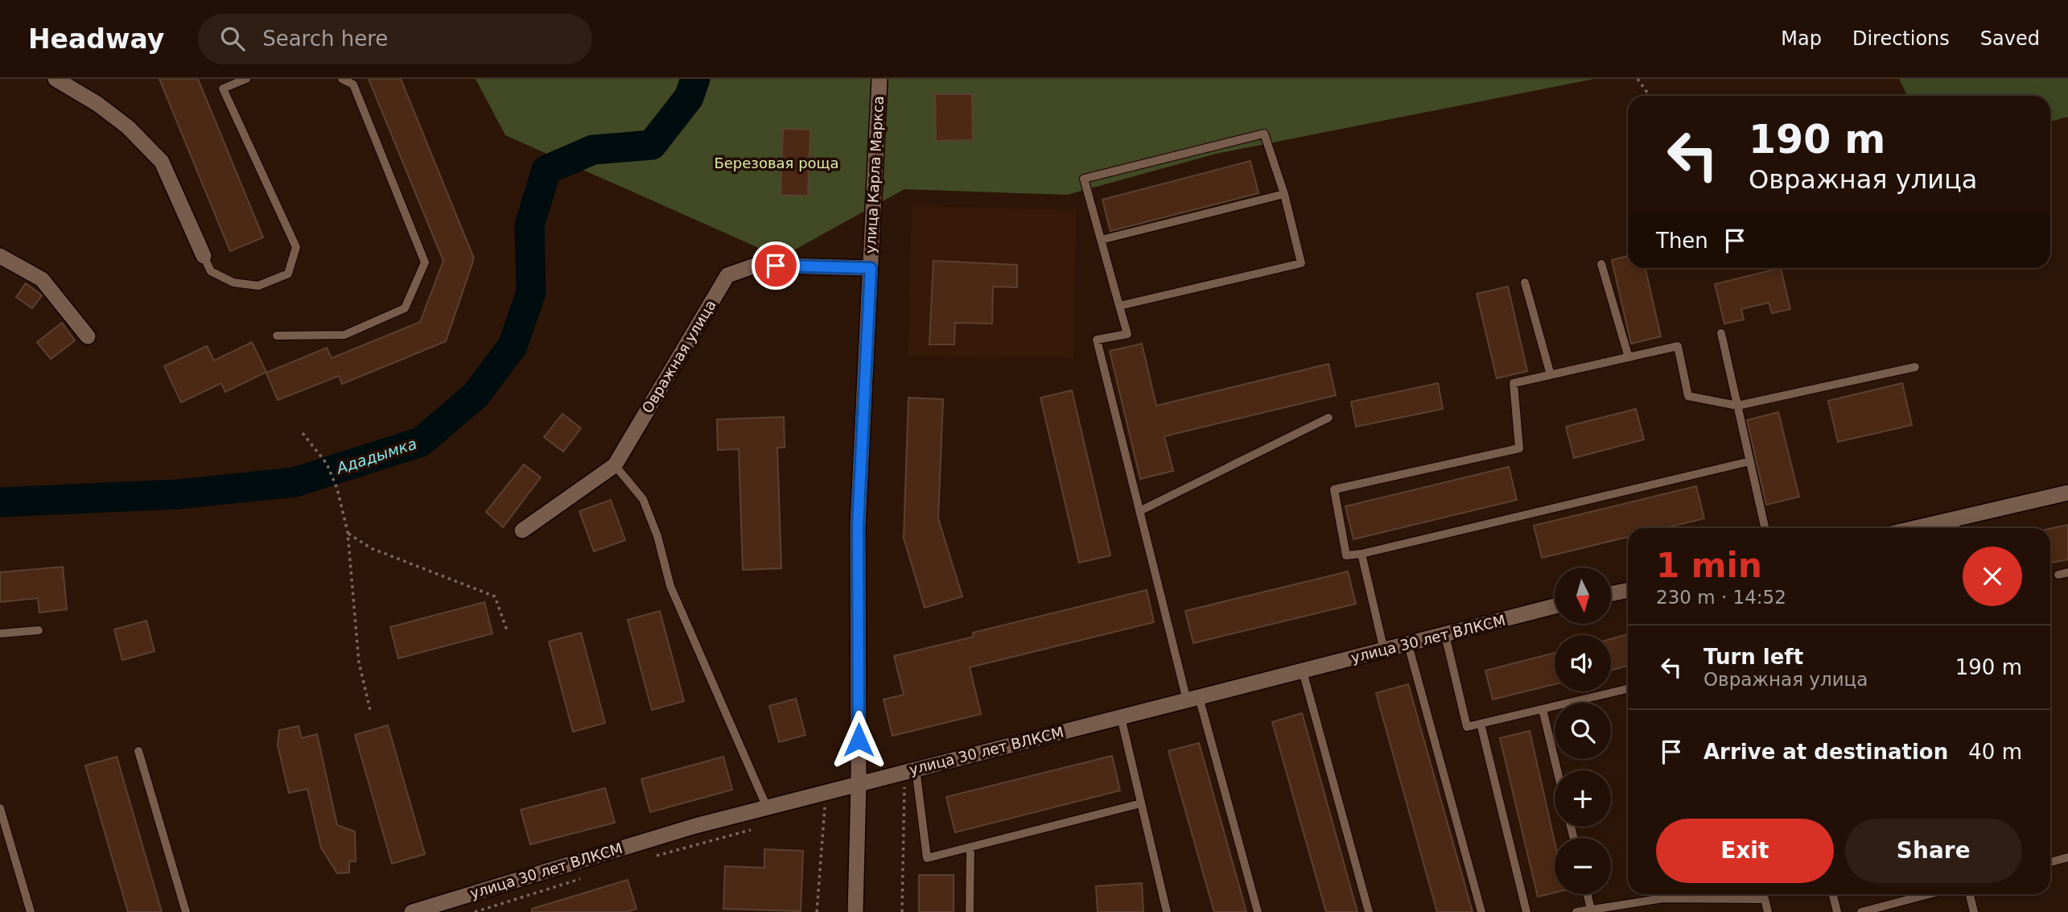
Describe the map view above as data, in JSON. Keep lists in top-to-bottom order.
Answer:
{
  "streets": {
    "street": ["улица Карла Маркса", "Овражная улица", "улица 30 лет ВЛКСМ"]
  },
  "crossings": [
    ["улица Карла Маркса", "Овражная улица"],
    ["улица Карла Маркса", "улица 30 лет ВЛКСМ"]
  ],
  "water": ["Ададымка"],
  "parks": ["Березовая роща"],
  "north": "bottom",
  "page": {
    "header": "Headway",
    "search": "Search here",
    "nav": ["Map", "Directions", "Saved"],
    "turn": ["190 m", "Овражная улица"],
    "then": "Then",
    "heading": ["1 min", "230 m · 14:52"],
    "map_buttons": ["+", "−"],
    "list": [
      {
        "name": "Turn left",
        "note": "Овражная улица",
        "value": "190 m"
      },
      {
        "name": "Arrive at destination",
        "value": "40 m"
      }
    ],
    "buttons": ["Exit", "Share"]
  }
}
